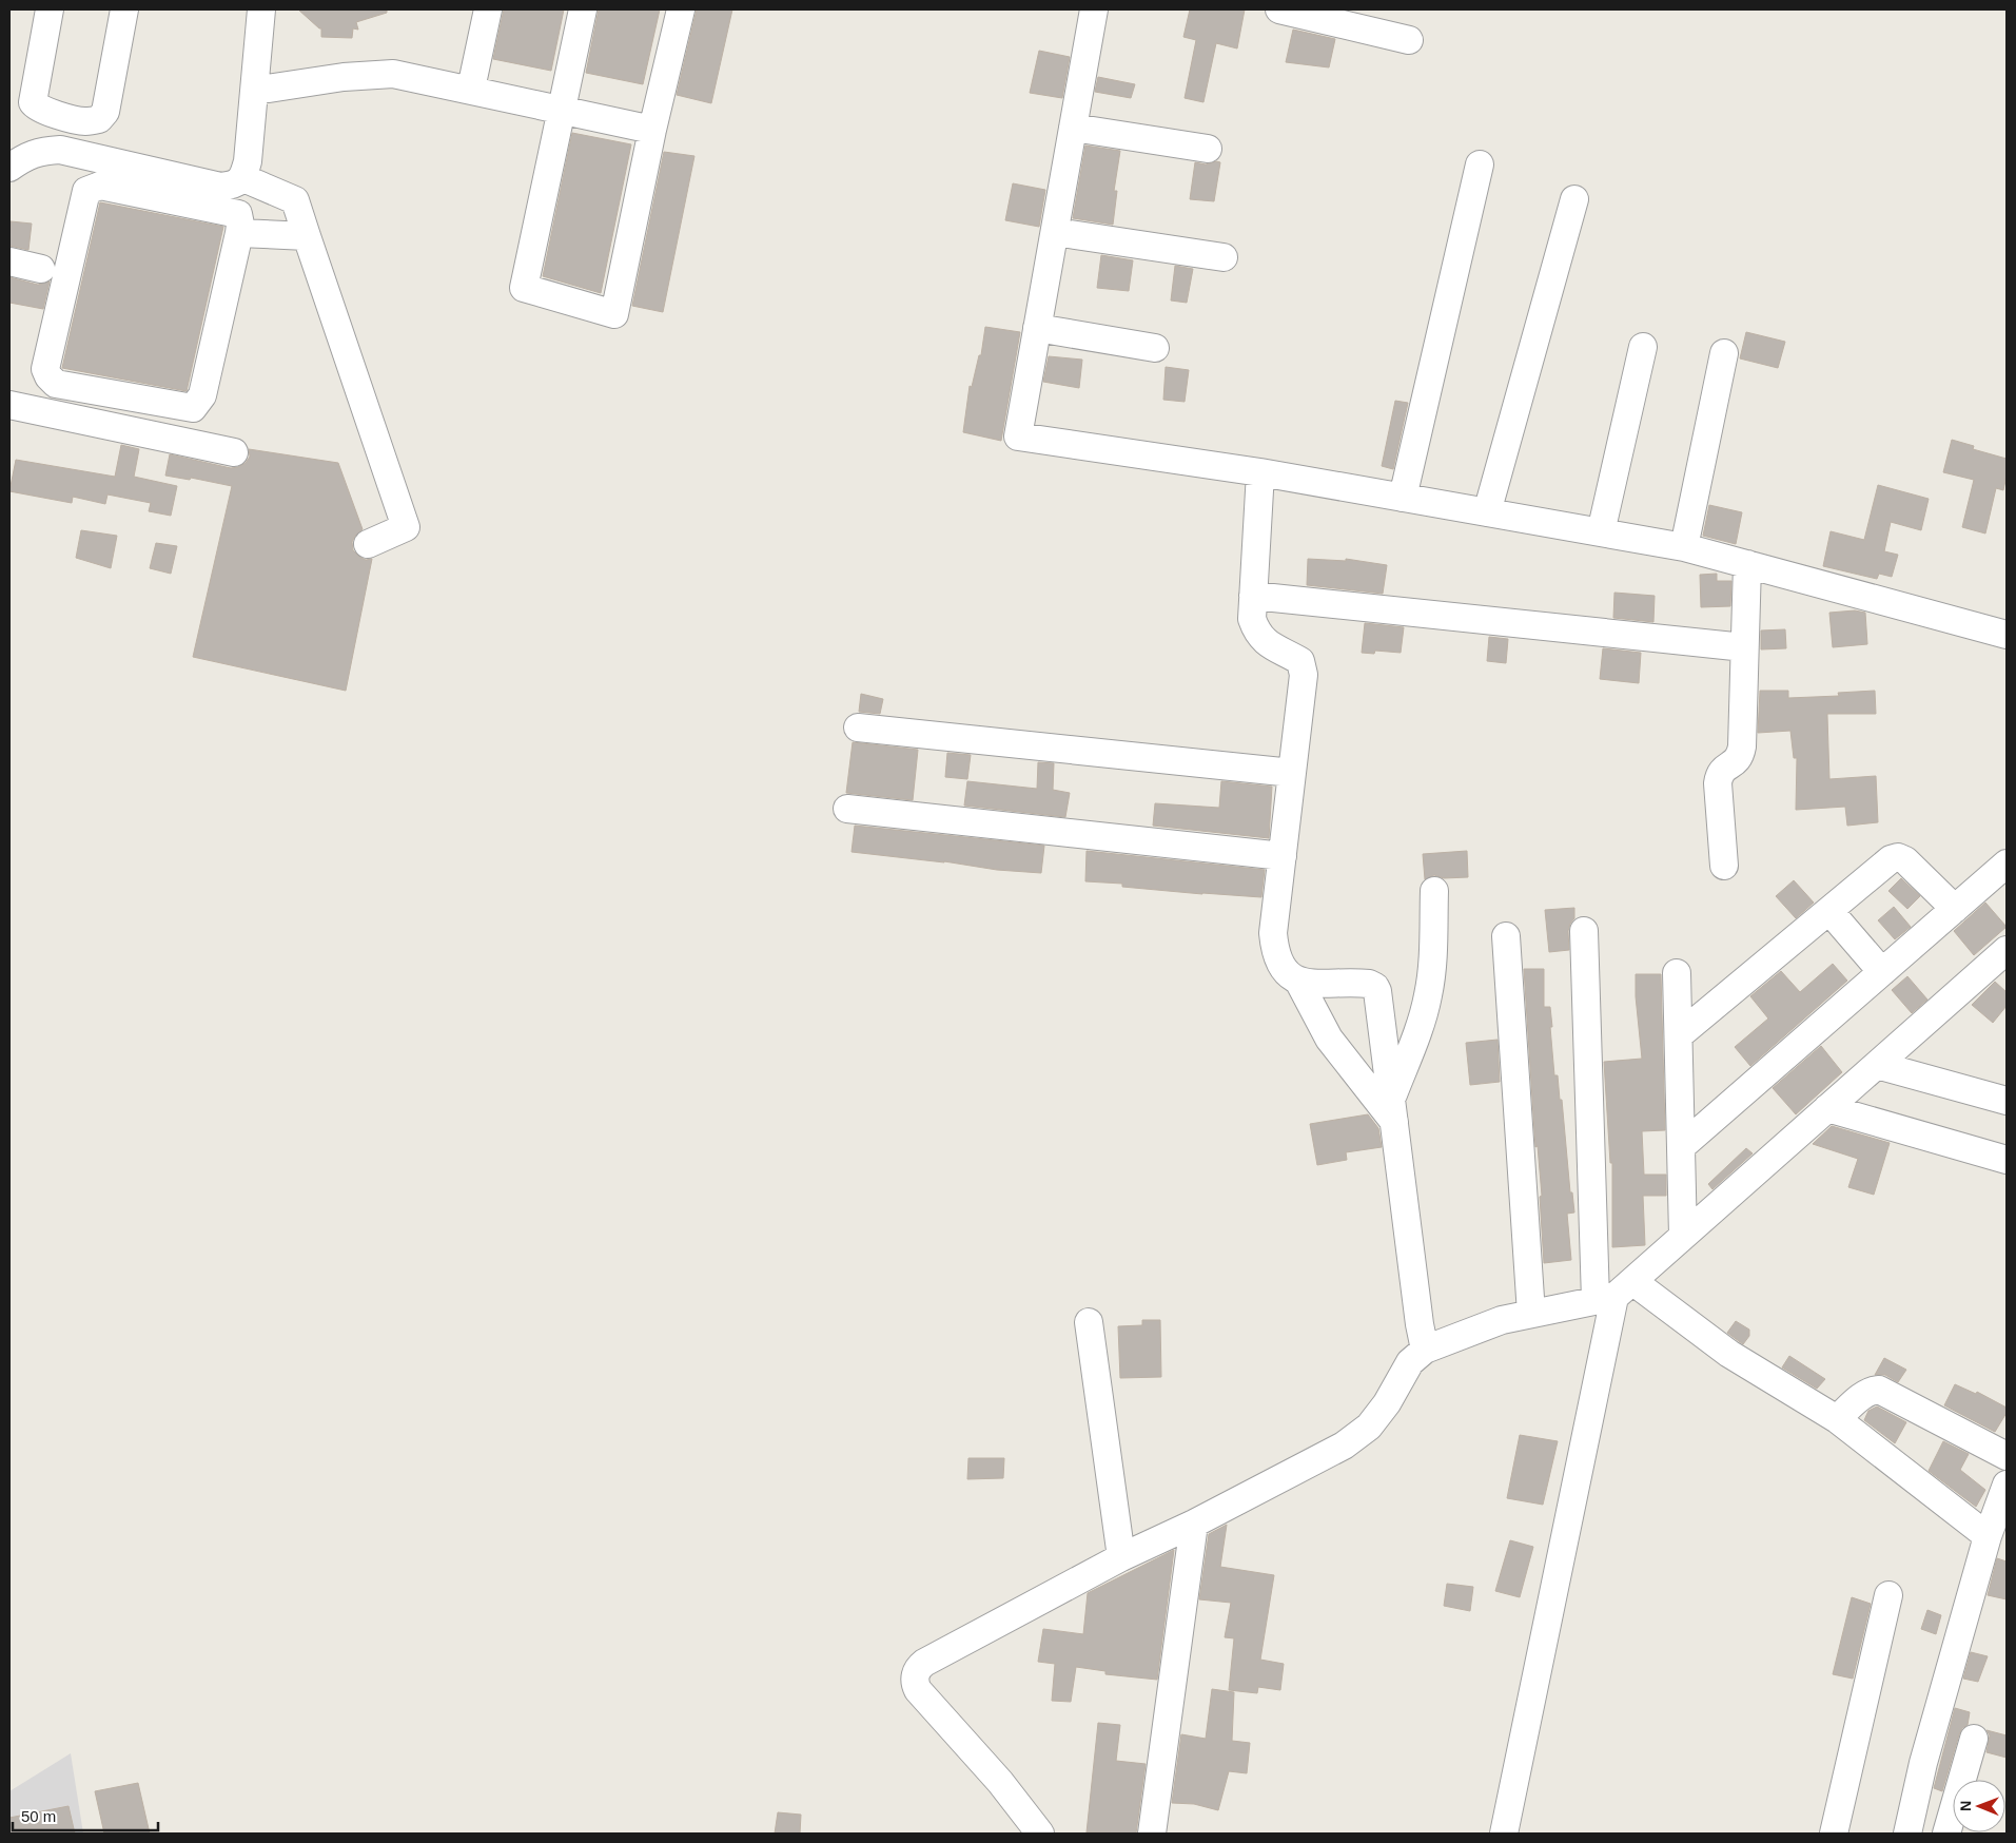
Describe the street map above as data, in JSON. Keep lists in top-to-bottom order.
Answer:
{
  "scale_bar": "50 m",
  "north": "left"
}
